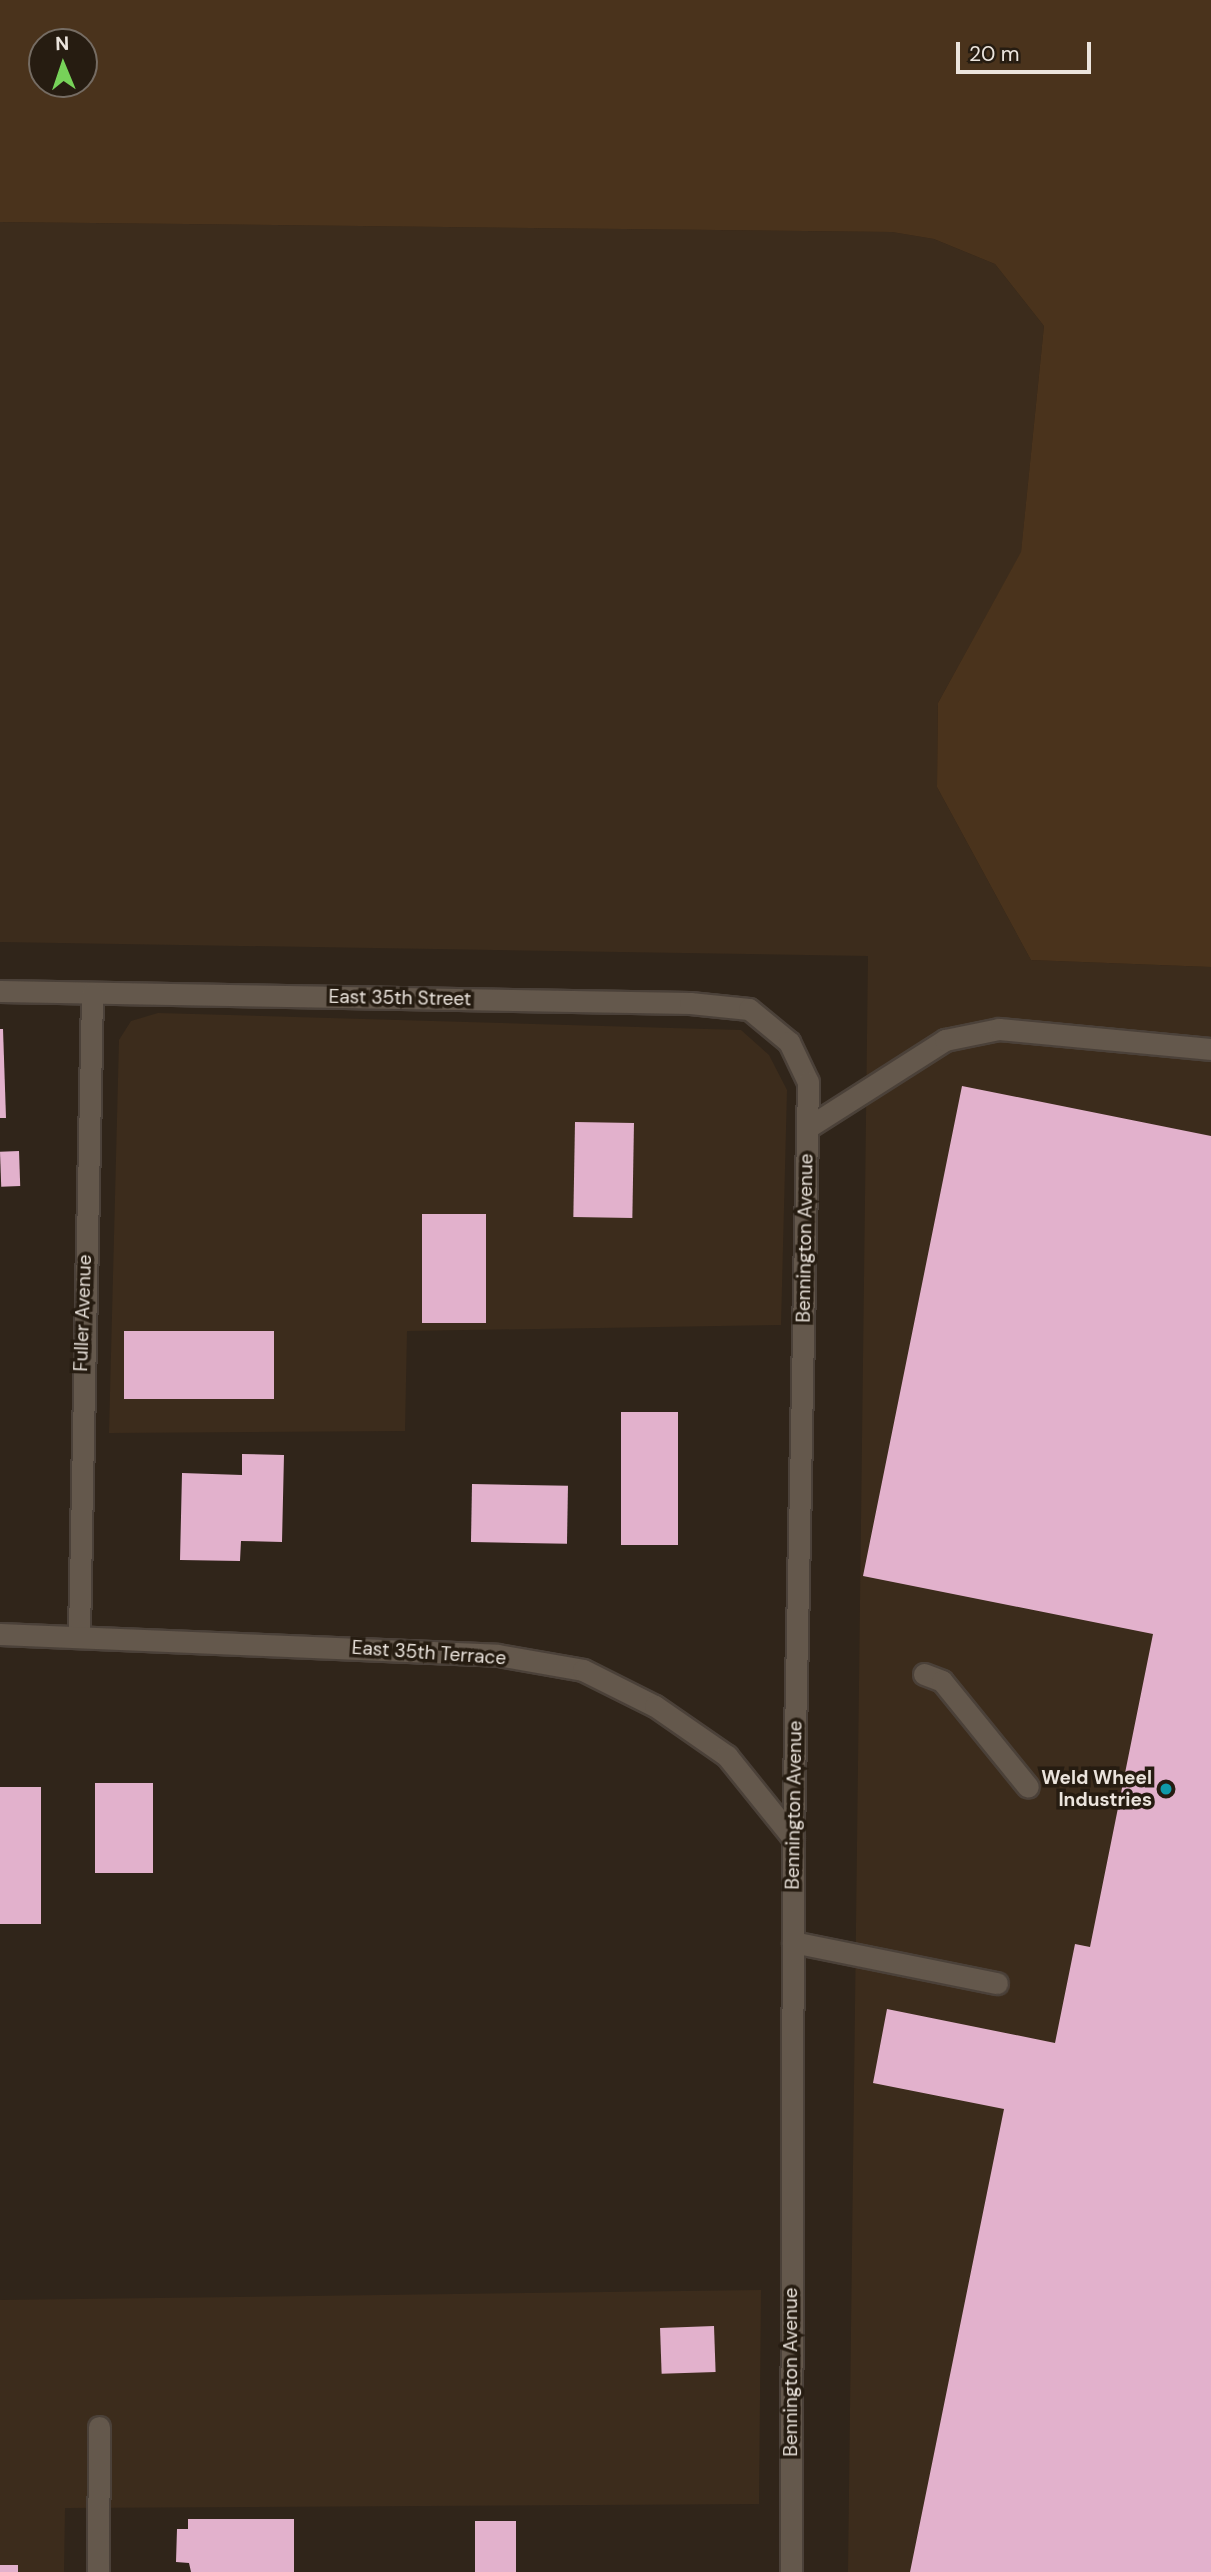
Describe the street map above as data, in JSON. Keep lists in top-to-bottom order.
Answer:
{
  "streets": {
    "street": [
      "East 35th Street",
      "Bennington Avenue",
      "Fuller Avenue",
      "East 35th Terrace"
    ]
  },
  "crossings": [
    ["East 35th Street", "Bennington Avenue"],
    ["East 35th Street", "Fuller Avenue"],
    ["Bennington Avenue", "East 35th Terrace"],
    ["Fuller Avenue", "East 35th Terrace"]
  ],
  "places": ["Weld Wheel Industries"],
  "scale_bar": "20 m",
  "north": "top"
}
